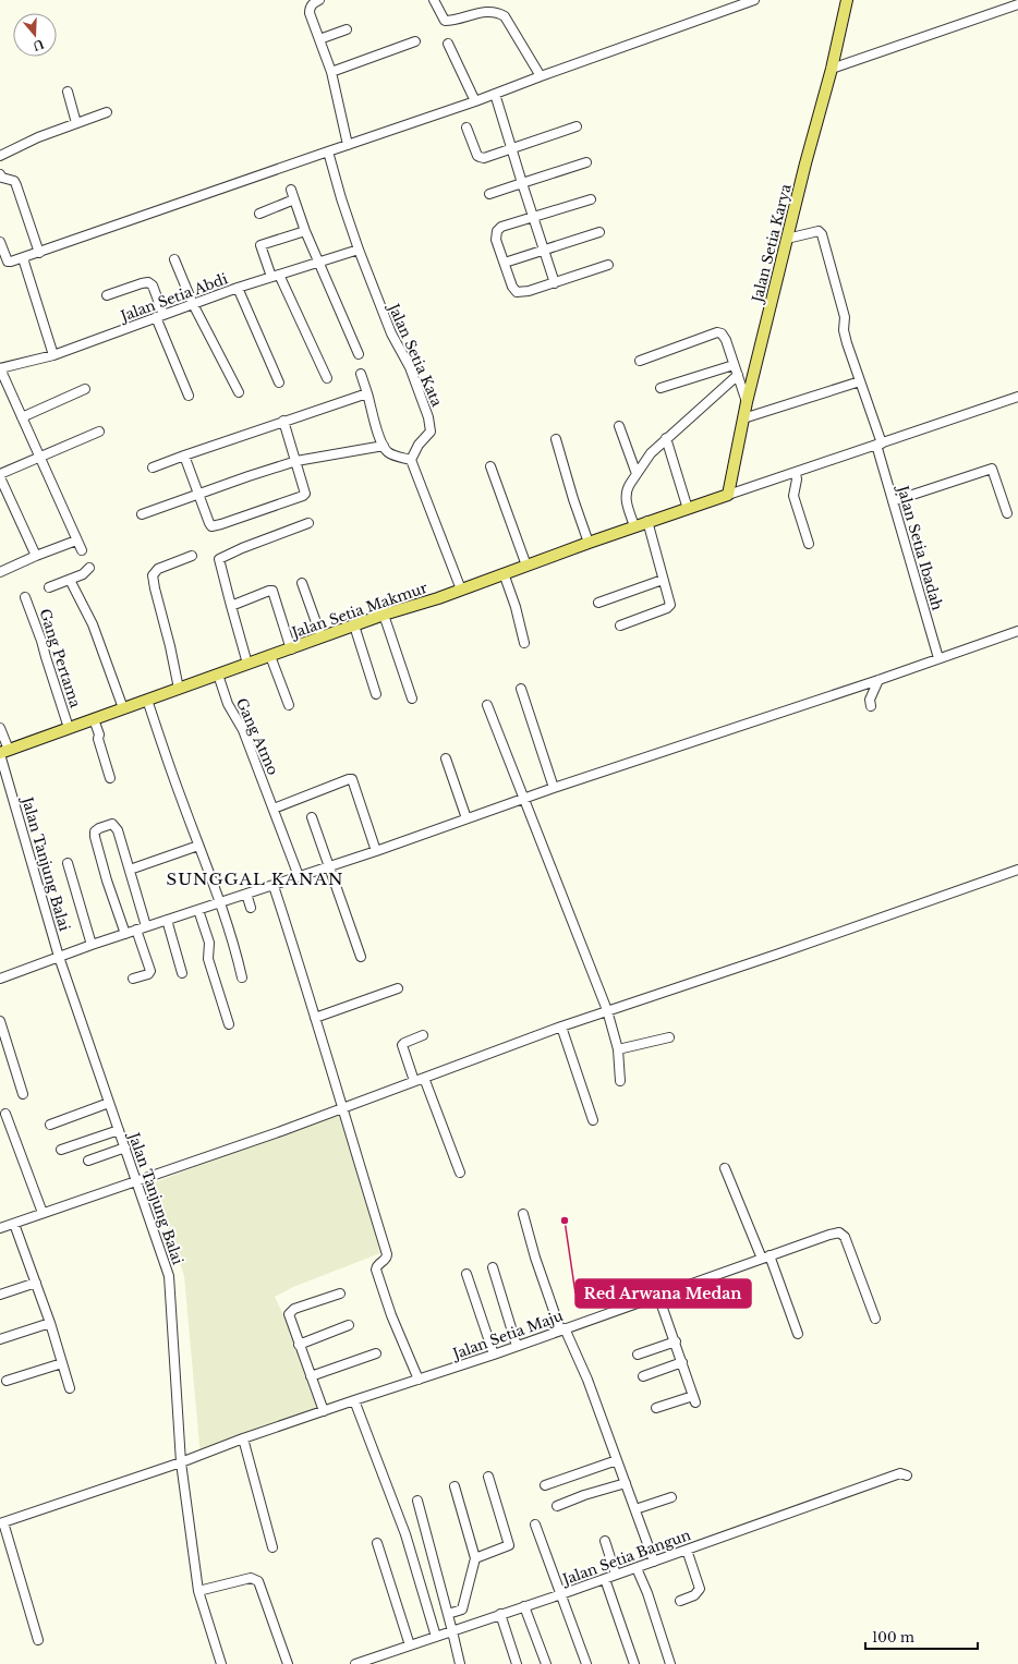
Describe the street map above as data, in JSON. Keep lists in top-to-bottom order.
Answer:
{
  "streets": {
    "main road": ["Jalan Setia Karya", "Jalan Setia Makmur"],
    "street": [
      "Jalan Setia Abdi",
      "Jalan Setia Kata",
      "Jalan Setia Ibadah",
      "Gang Pertama",
      "Gang Atmo",
      "Jalan Tanjung Balai",
      "Jalan Setia Maju",
      "Jalan Setia Bangun"
    ]
  },
  "crossings": [
    ["Jalan Setia Karya", "Jalan Setia Ibadah"],
    ["Jalan Setia Karya", "Jalan Setia Makmur"],
    ["Jalan Setia Abdi", "Jalan Setia Kata"],
    ["Jalan Setia Makmur", "Gang Pertama"],
    ["Jalan Setia Makmur", "Gang Atmo"],
    ["Jalan Setia Makmur", "Jalan Tanjung Balai"],
    ["Jalan Tanjung Balai", "Jalan Setia Maju"]
  ],
  "districts": ["SUNGGAL KANAN"],
  "places": ["Red Arwana Medan"],
  "scale_bar": "100 m",
  "north": "bottom"
}
